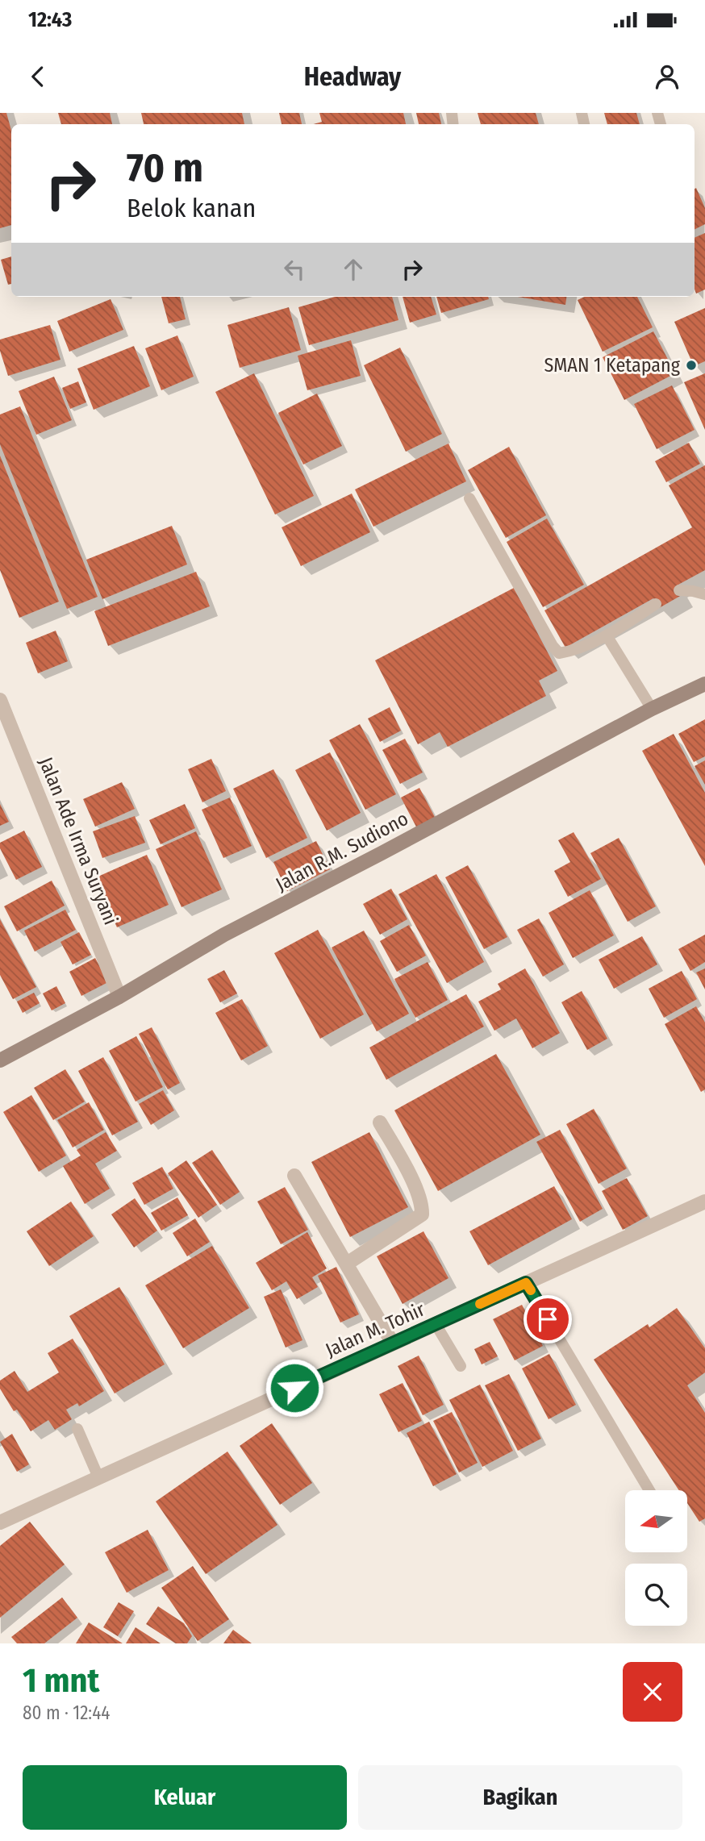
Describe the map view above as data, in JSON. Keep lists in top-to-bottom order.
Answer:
{
  "streets": {
    "street": ["Jalan Ade Irma Suryani", "Jalan R.M. Sudiono", "Jalan M. Tohir"]
  },
  "crossings": [
    ["Jalan Ade Irma Suryani", "Jalan R.M. Sudiono"]
  ],
  "places": ["SMAN 1 Ketapang"],
  "north": "left",
  "page": {
    "status": "12:43",
    "header": "Headway",
    "turn": ["70 m", "Belok kanan"],
    "heading": ["1 mnt", "80 m · 12:44"],
    "buttons": ["Keluar", "Bagikan"]
  }
}
